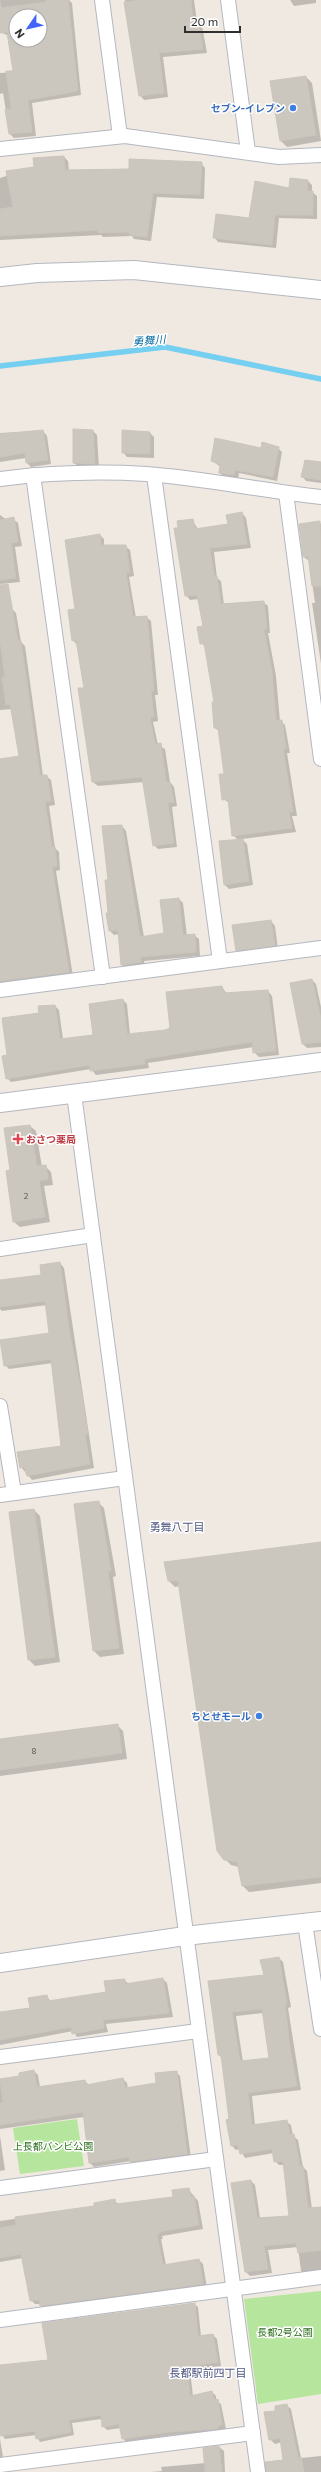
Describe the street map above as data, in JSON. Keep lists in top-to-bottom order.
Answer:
{
  "districts": ["勇舞八丁目", "長都駅前四丁目"],
  "water": ["勇舞川"],
  "parks": ["上長都バンビ公園", "長都2号公園"],
  "places": {
    "other": ["セブン-イレブン", "ちとせモール"],
    "health": ["おさつ薬局"]
  },
  "house_numbers": ["2", "8"],
  "scale_bar": "20 m",
  "north": "bottom left"
}
